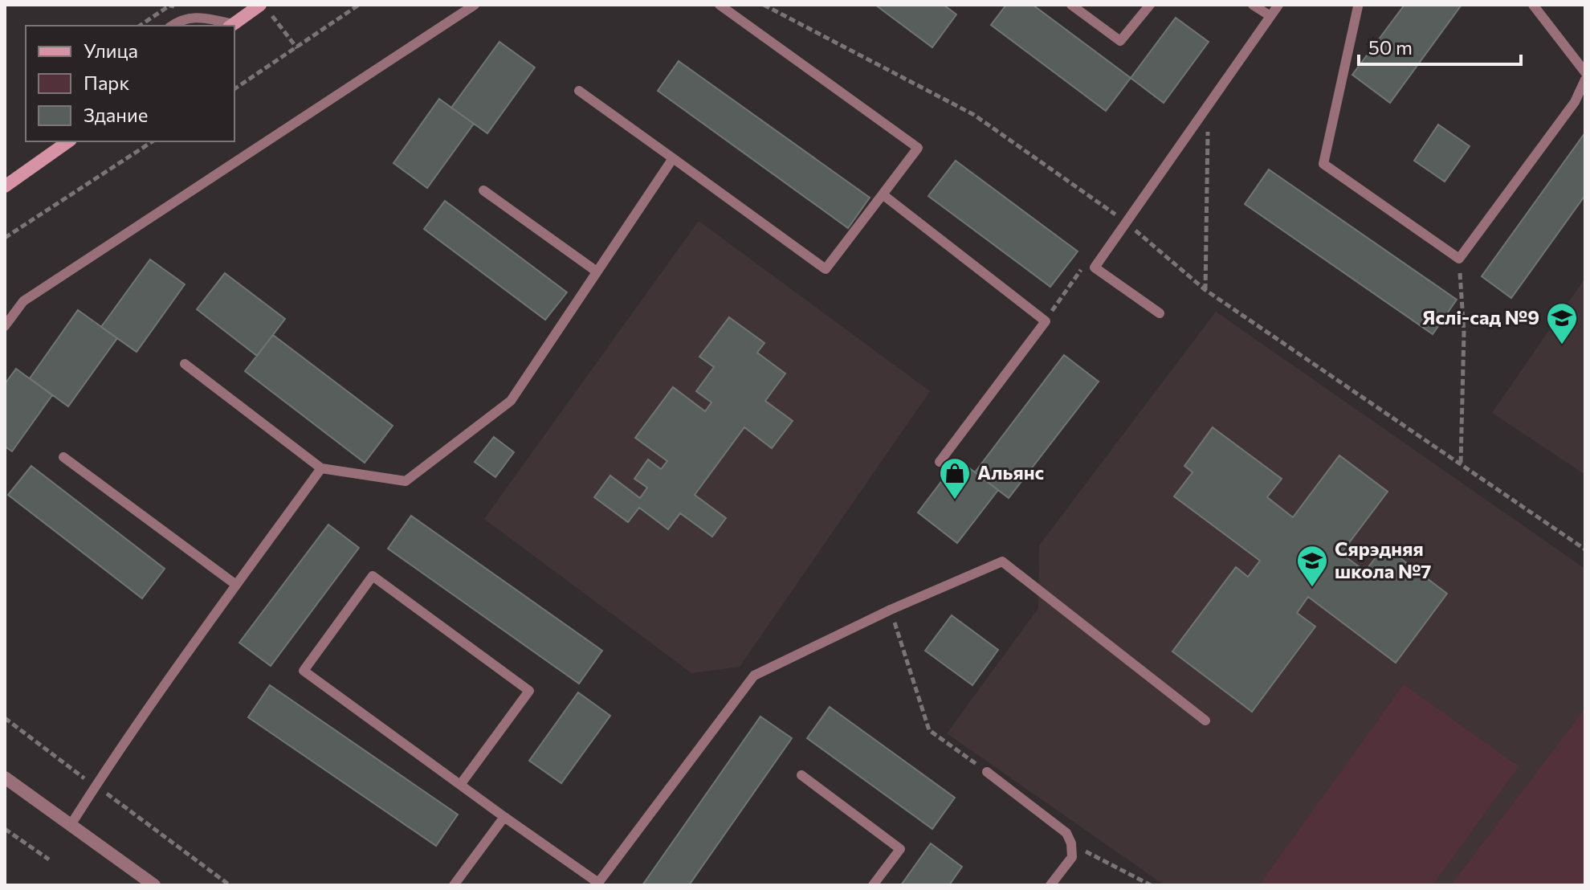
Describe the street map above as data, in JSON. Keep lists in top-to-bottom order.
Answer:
{
  "places": {
    "school or university": ["Яслі-сад №9", "Сярэдняя школа №7"],
    "shop": ["Альянс"]
  },
  "legend": ["Улица", "Парк", "Здание"],
  "scale_bar": "50 m"
}
